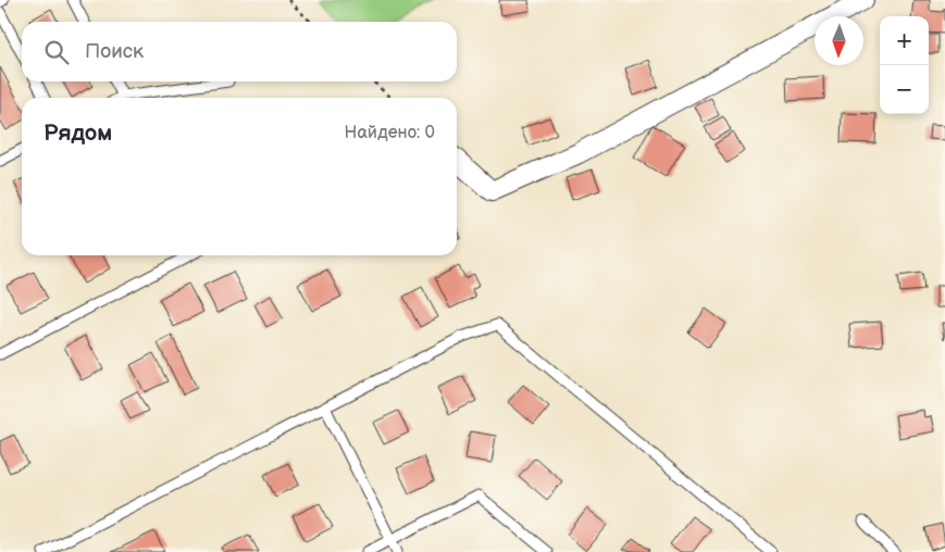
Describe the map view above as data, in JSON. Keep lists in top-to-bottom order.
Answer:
{
  "north": "bottom",
  "page": {
    "map_buttons": ["+", "−"],
    "search": "Поиск",
    "heading": ["Рядом", "Найдено: 0"]
  }
}
